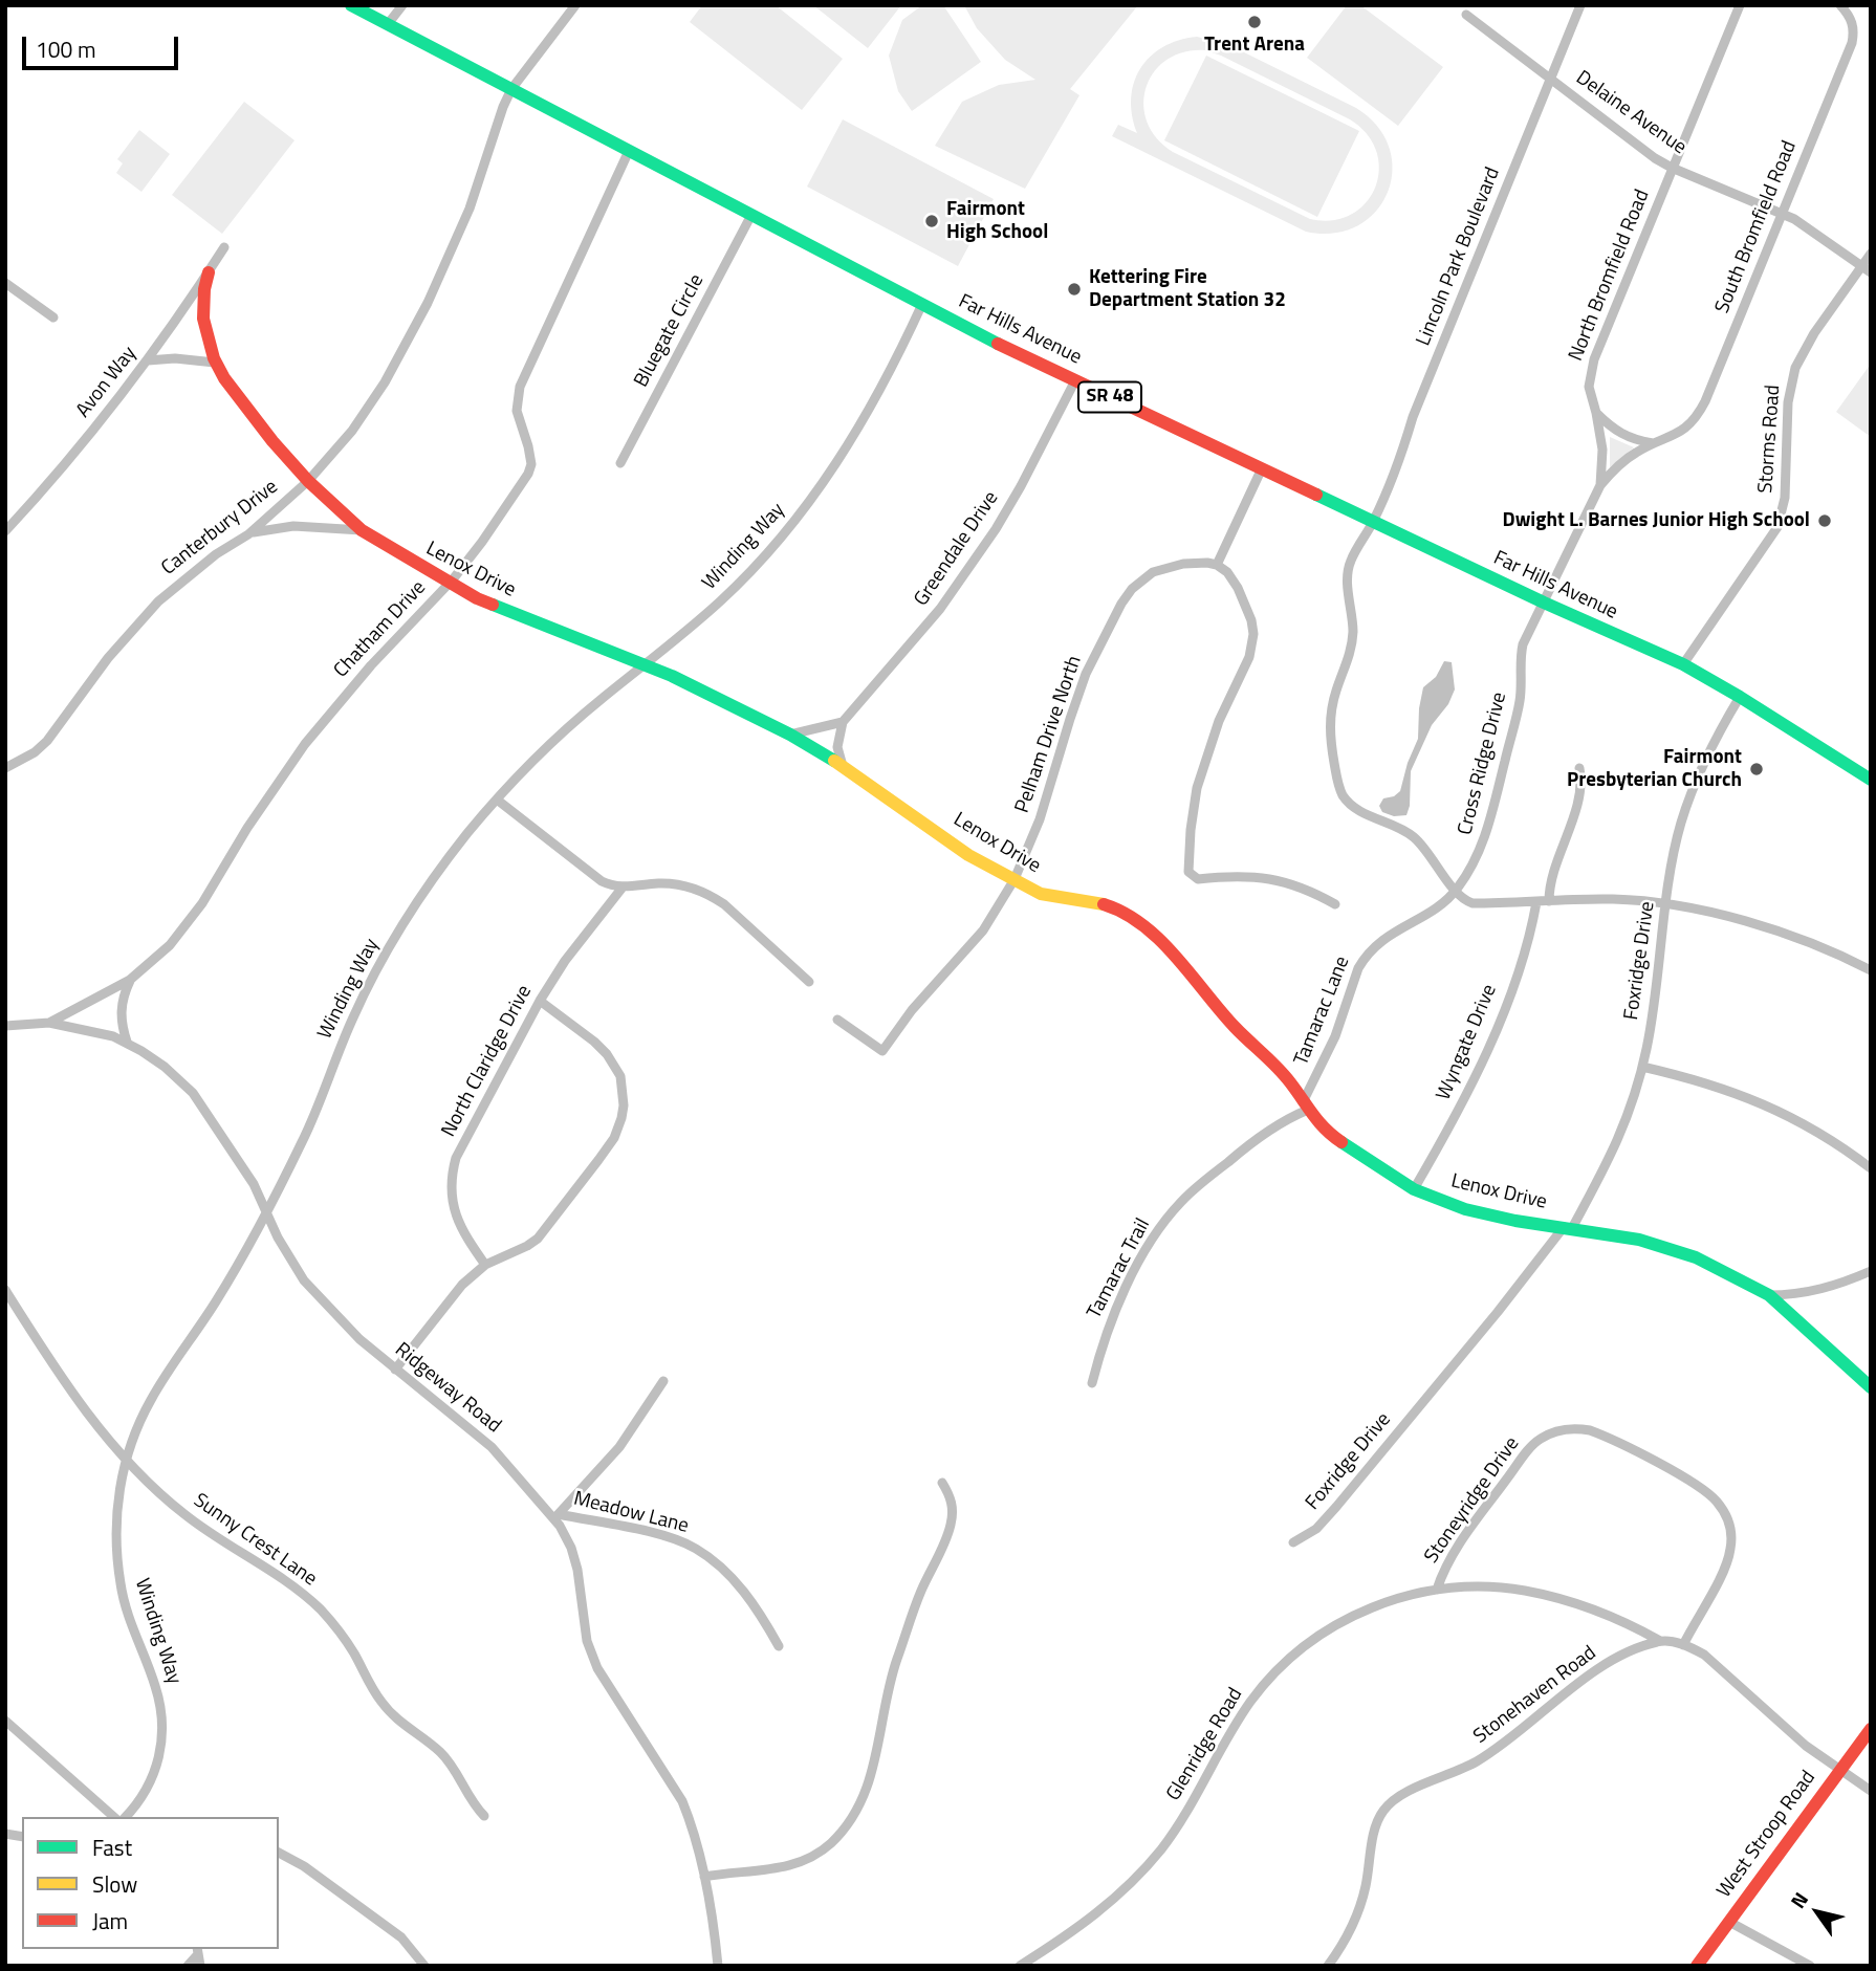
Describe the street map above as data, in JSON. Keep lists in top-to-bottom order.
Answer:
{
  "streets": {
    "street": [
      "Delaine Avenue",
      "South Bromfield Road",
      "Lincoln Park Boulevard",
      "North Bromfield Road",
      "Far Hills Avenue",
      "Bluegate Circle",
      "Avon Way",
      "SR 48",
      "Storms Road",
      "Canterbury Drive",
      "Winding Way",
      "Greendale Drive",
      "Lenox Drive",
      "Chatham Drive",
      "Pelham Drive North",
      "Cross Ridge Drive",
      "Foxridge Drive",
      "Tamarac Lane",
      "Wyngate Drive",
      "North Claridge Drive",
      "Tamarac Trail",
      "Ridgeway Road",
      "Stoneyridge Drive",
      "Meadow Lane",
      "Sunny Crest Lane",
      "Stonehaven Road",
      "Glenridge Road",
      "West Stroop Road"
    ]
  },
  "crossings": [
    ["Delaine Avenue", "South Bromfield Road"],
    ["Delaine Avenue", "Lincoln Park Boulevard"],
    ["Delaine Avenue", "North Bromfield Road"],
    ["Delaine Avenue", "Storms Road"],
    ["South Bromfield Road", "North Bromfield Road"],
    ["Lincoln Park Boulevard", "Far Hills Avenue"],
    ["Lincoln Park Boulevard", "Cross Ridge Drive"],
    ["Lincoln Park Boulevard", "Tamarac Lane"],
    ["North Bromfield Road", "Far Hills Avenue"],
    ["North Bromfield Road", "Cross Ridge Drive"],
    ["Far Hills Avenue", "Bluegate Circle"],
    ["Far Hills Avenue", "Storms Road"],
    ["Far Hills Avenue", "Canterbury Drive"],
    ["Far Hills Avenue", "Winding Way"],
    ["Far Hills Avenue", "Greendale Drive"],
    ["Far Hills Avenue", "Chatham Drive"],
    ["Far Hills Avenue", "Cross Ridge Drive"],
    ["Far Hills Avenue", "Foxridge Drive"],
    ["Avon Way", "Lenox Drive"],
    ["Canterbury Drive", "Lenox Drive"],
    ["Winding Way", "Lenox Drive"],
    ["Winding Way", "Ridgeway Road"],
    ["Winding Way", "Sunny Crest Lane"],
    ["Lenox Drive", "Chatham Drive"],
    ["Lenox Drive", "Pelham Drive North"],
    ["Lenox Drive", "Foxridge Drive"],
    ["Lenox Drive", "Tamarac Lane"],
    ["Lenox Drive", "Wyngate Drive"],
    ["Lenox Drive", "Tamarac Trail"],
    ["Chatham Drive", "Ridgeway Road"],
    ["Cross Ridge Drive", "Tamarac Lane"],
    ["Tamarac Lane", "Tamarac Trail"],
    ["Ridgeway Road", "Meadow Lane"],
    ["Stoneyridge Drive", "Glenridge Road"],
    ["Stonehaven Road", "Glenridge Road"]
  ],
  "places": [
    "Trent Arena",
    "Fairmont High School",
    "Kettering Fire Department Station 32",
    "Dwight L. Barnes Junior High School",
    "Fairmont Presbyterian Church"
  ],
  "legend": ["Fast", "Slow", "Jam"],
  "scale_bar": "100 m",
  "north": "top left"
}
